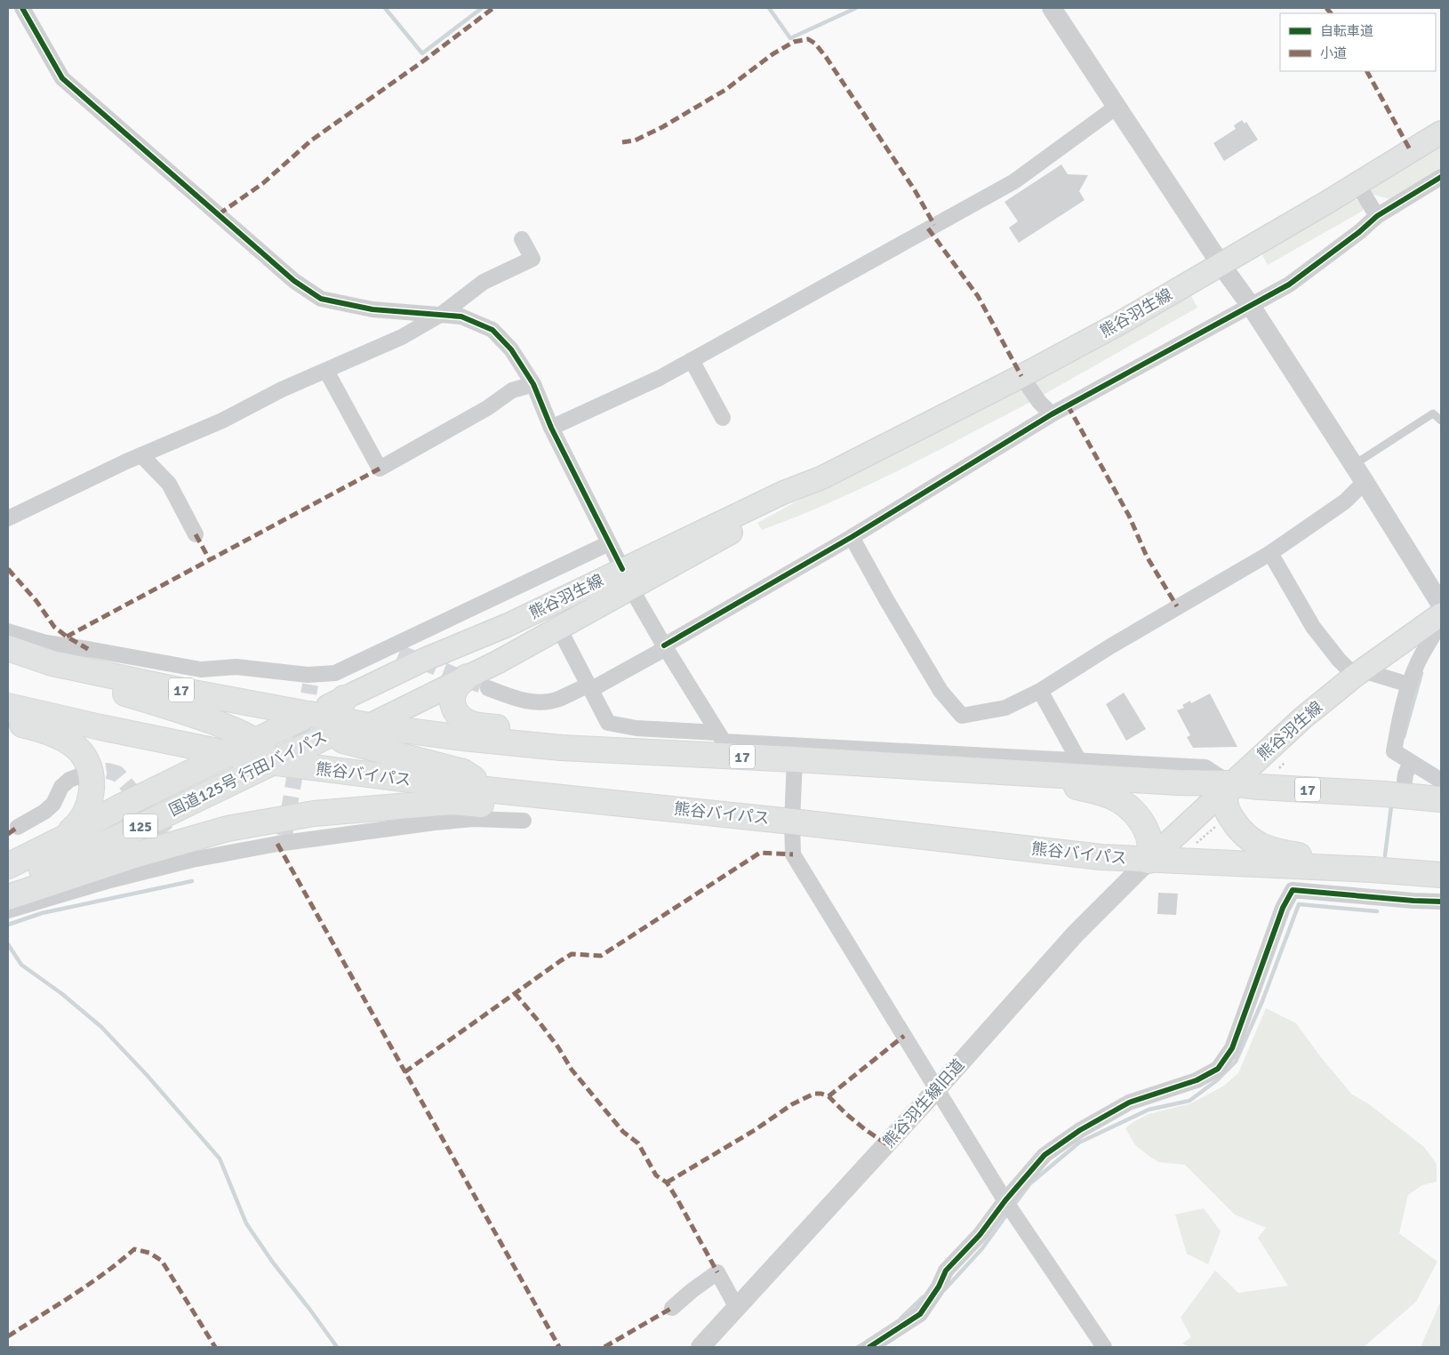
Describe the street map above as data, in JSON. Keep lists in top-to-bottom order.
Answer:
{
  "streets": {
    "highway": [
      "17",
      "国道125号 行田バイパス",
      "熊谷バイパス",
      "125"
    ],
    "main road": ["熊谷羽生線"],
    "street": ["熊谷羽生線旧道"]
  },
  "crossings": [
    ["熊谷羽生線", "17"],
    ["熊谷羽生線", "国道125号 行田バイパス"],
    ["熊谷羽生線", "熊谷バイパス"],
    ["熊谷羽生線", "熊谷羽生線旧道"],
    ["17", "国道125号 行田バイパス"],
    ["国道125号 行田バイパス", "熊谷バイパス"],
    ["熊谷バイパス", "熊谷羽生線旧道"]
  ],
  "legend": ["自転車道", "小道"]
}
